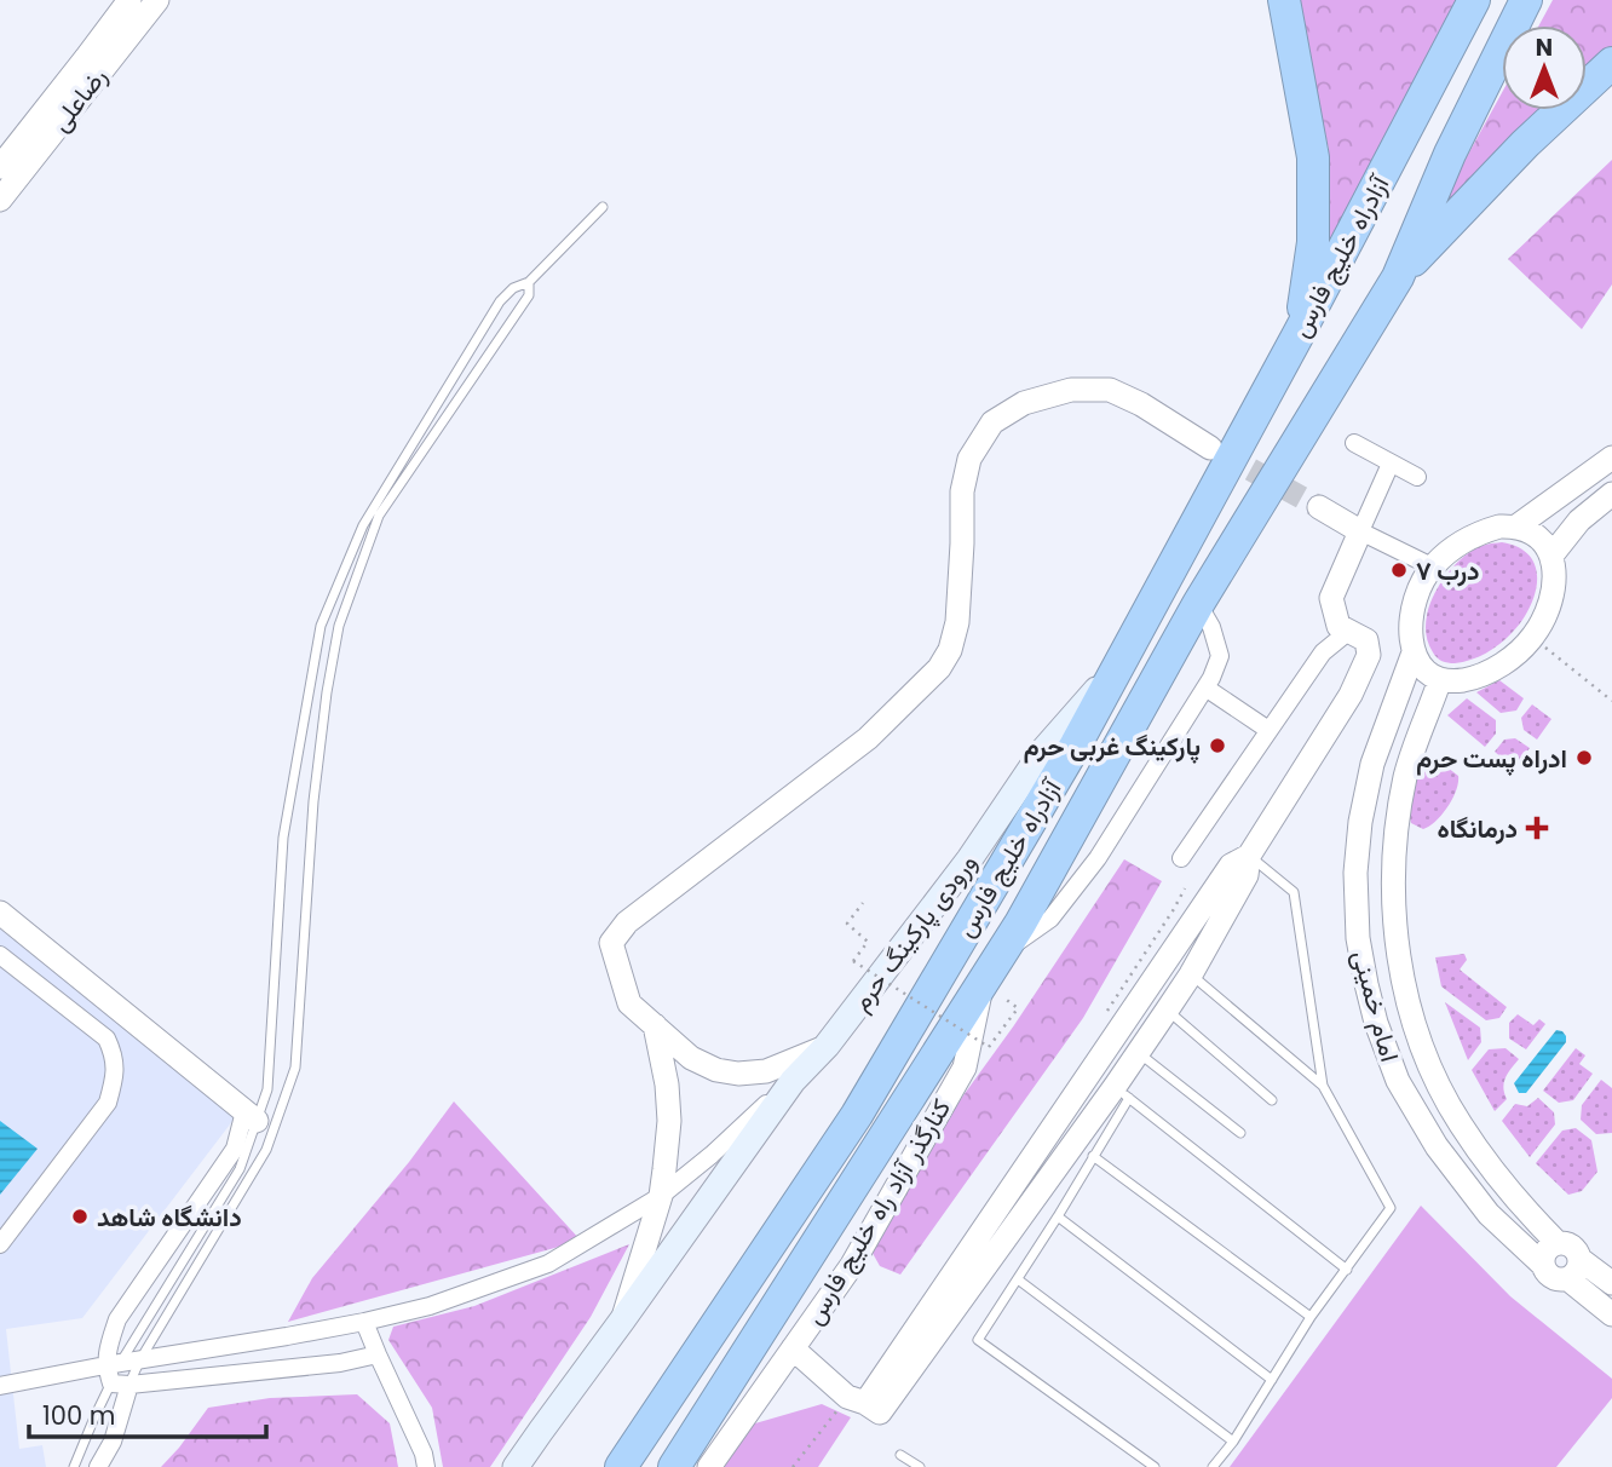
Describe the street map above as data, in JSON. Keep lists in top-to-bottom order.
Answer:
{
  "streets": {
    "highway": ["آزادراه خلیج فارس"],
    "main road": ["ورودی پارکینگ حرم"],
    "street": ["رضاعلی", "امام خمینی", "کنارگذر آزاد راه خلیج فارس"]
  },
  "crossings": [
    ["آزادراه خلیج فارس", "ورودی پارکینگ حرم"],
    ["آزادراه خلیج فارس", "کنارگذر آزاد راه خلیج فارس"]
  ],
  "places": {
    "other": [
      "درب ۷",
      "پارکینگ غربی حرم",
      "ادراه پست حرم",
      "دانشگاه شاهد"
    ],
    "health": ["درمانگاه"]
  },
  "scale_bar": "100 m",
  "north": "top"
}
